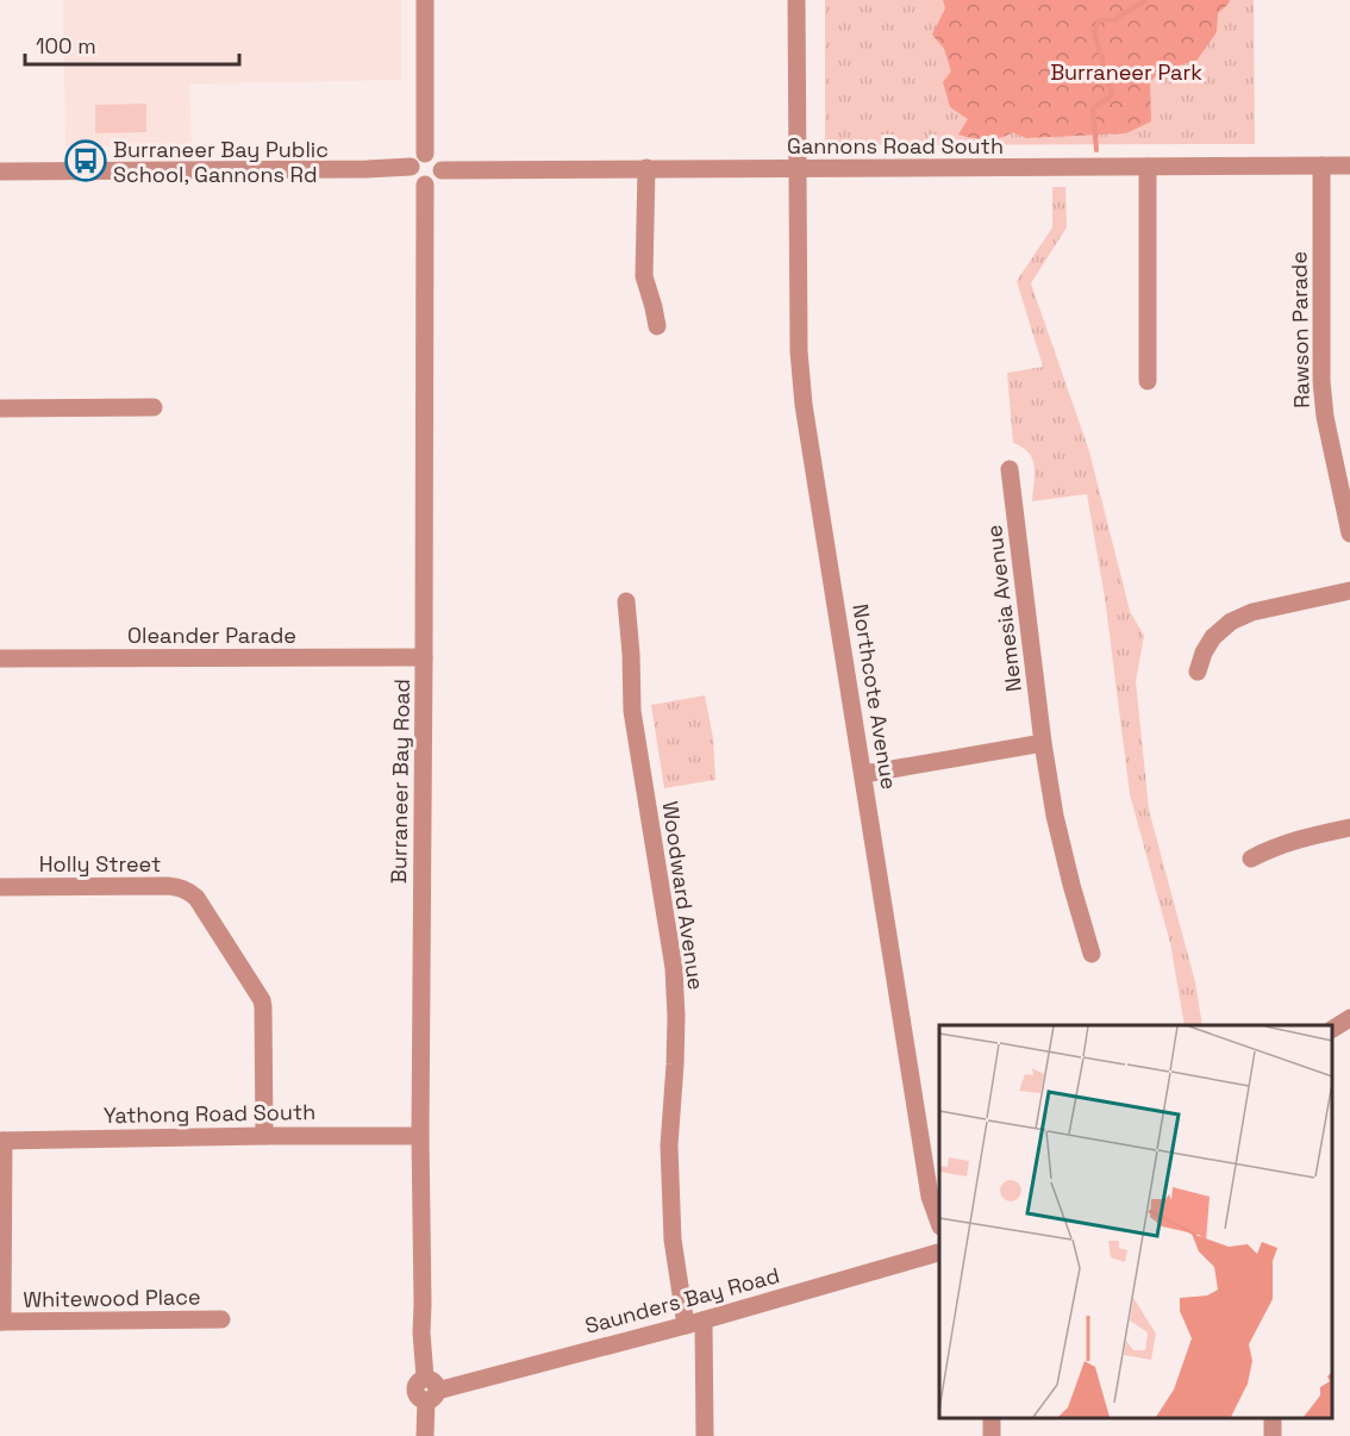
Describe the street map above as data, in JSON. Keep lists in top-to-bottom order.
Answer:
{
  "streets": {
    "street": [
      "Gannons Road South",
      "Rawson Parade",
      "Nemesia Avenue",
      "Oleander Parade",
      "Northcote Avenue",
      "Burraneer Bay Road",
      "Holly Street",
      "Woodward Avenue",
      "Yathong Road South",
      "Whitewood Place",
      "Saunders Bay Road"
    ]
  },
  "crossings": [
    ["Gannons Road South", "Rawson Parade"],
    ["Gannons Road South", "Northcote Avenue"],
    ["Gannons Road South", "Burraneer Bay Road"],
    ["Oleander Parade", "Burraneer Bay Road"],
    ["Burraneer Bay Road", "Yathong Road South"],
    ["Burraneer Bay Road", "Saunders Bay Road"],
    ["Holly Street", "Yathong Road South"],
    ["Woodward Avenue", "Saunders Bay Road"],
    ["Yathong Road South", "Whitewood Place"]
  ],
  "parks": ["Burraneer Park"],
  "places": {
    "bus stop": ["Burraneer Bay Public School, Gannons Rd"]
  },
  "scale_bar": "100 m"
}
